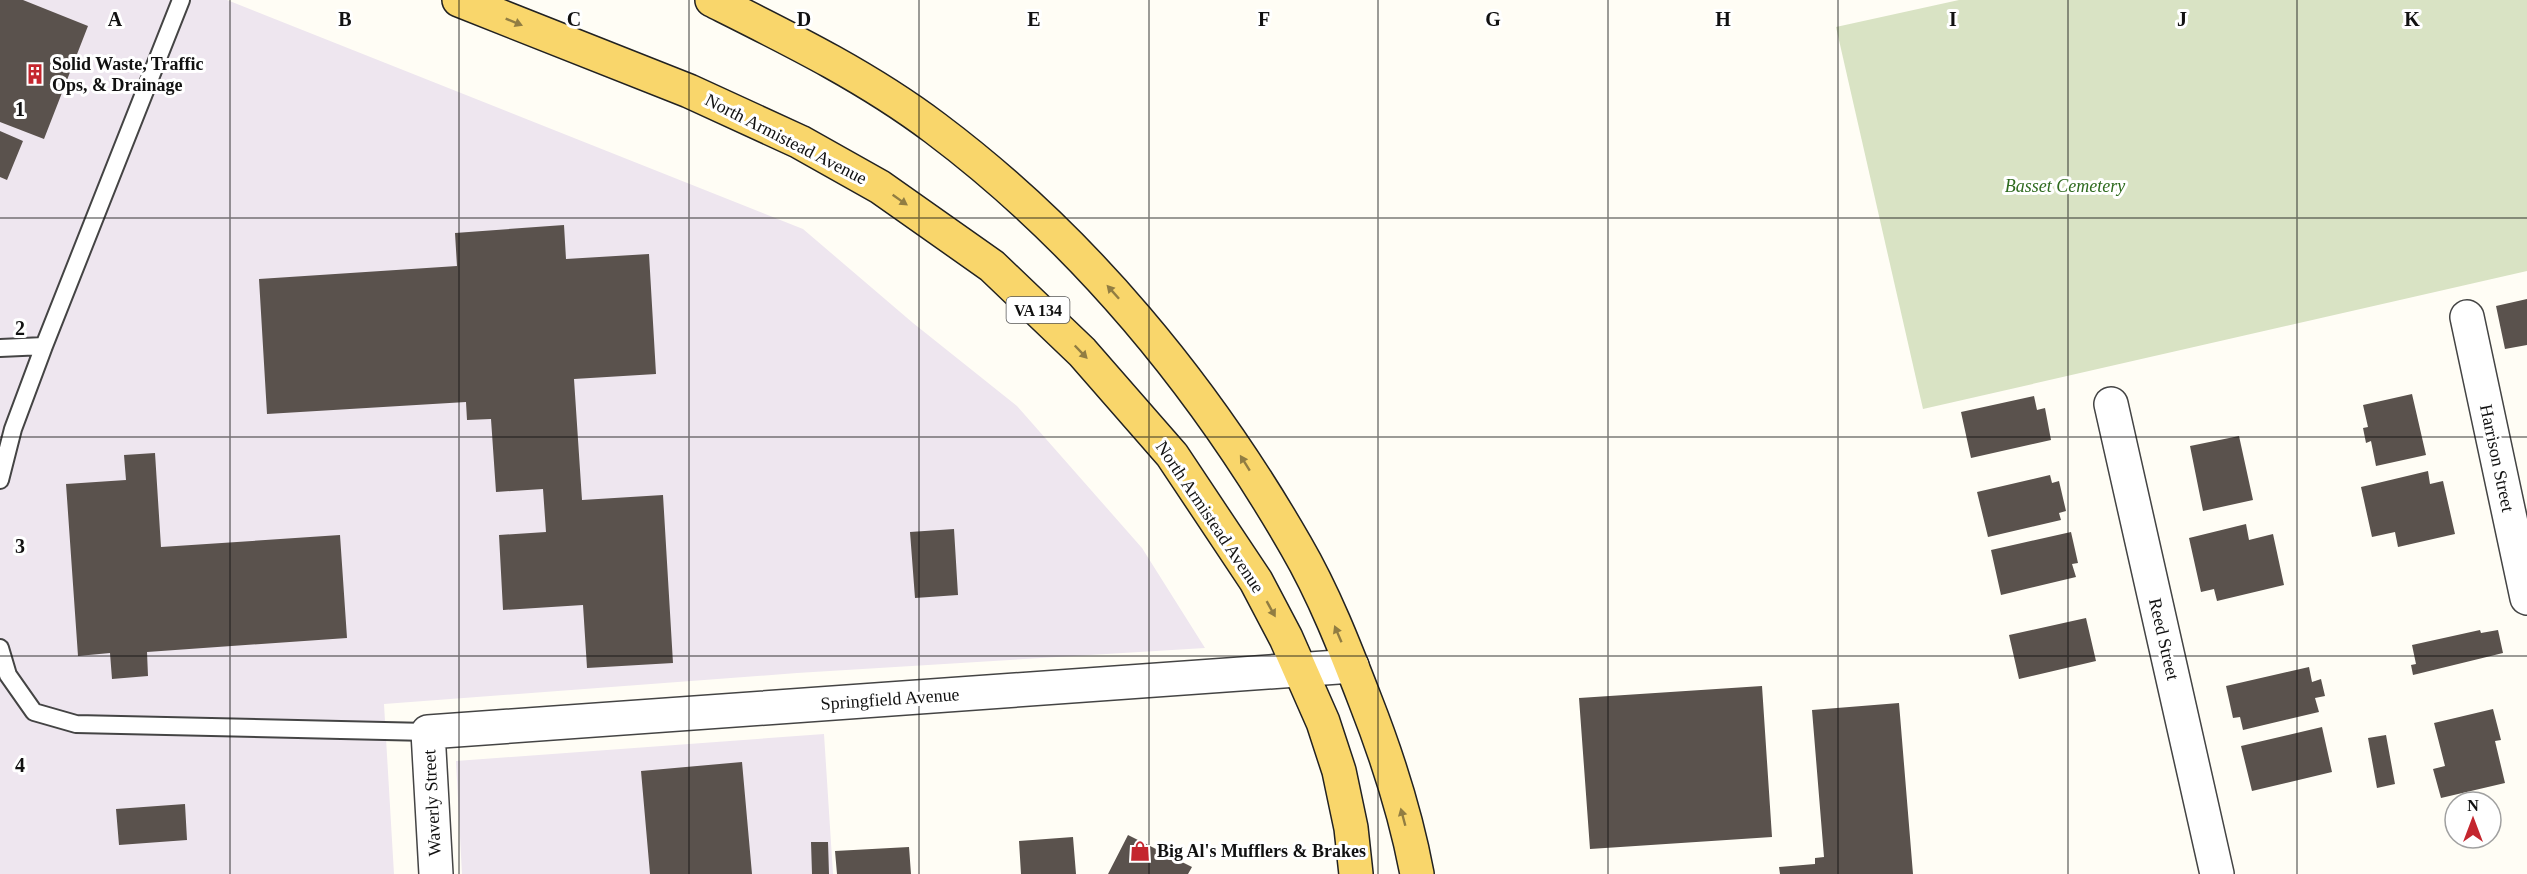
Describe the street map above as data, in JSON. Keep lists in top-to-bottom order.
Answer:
{
  "streets": {
    "main road": ["North Armistead Avenue", "VA 134"],
    "street": [
      "Harrison Street",
      "Reed Street",
      "Springfield Avenue",
      "Waverly Street"
    ]
  },
  "crossings": [
    ["North Armistead Avenue", "Springfield Avenue"],
    ["Springfield Avenue", "Waverly Street"]
  ],
  "parks": ["Basset Cemetery"],
  "places": {
    "building": ["Solid Waste, Traffic Ops, & Drainage"],
    "shop": ["Big Al's Mufflers & Brakes"]
  },
  "north": "top",
  "grid": {
    "columns": [
      "A",
      "B",
      "C",
      "D",
      "E",
      "F",
      "G",
      "H",
      "I",
      "J",
      "K"
    ],
    "rows": [
      "1",
      "2",
      "3",
      "4"
    ]
  }
}
